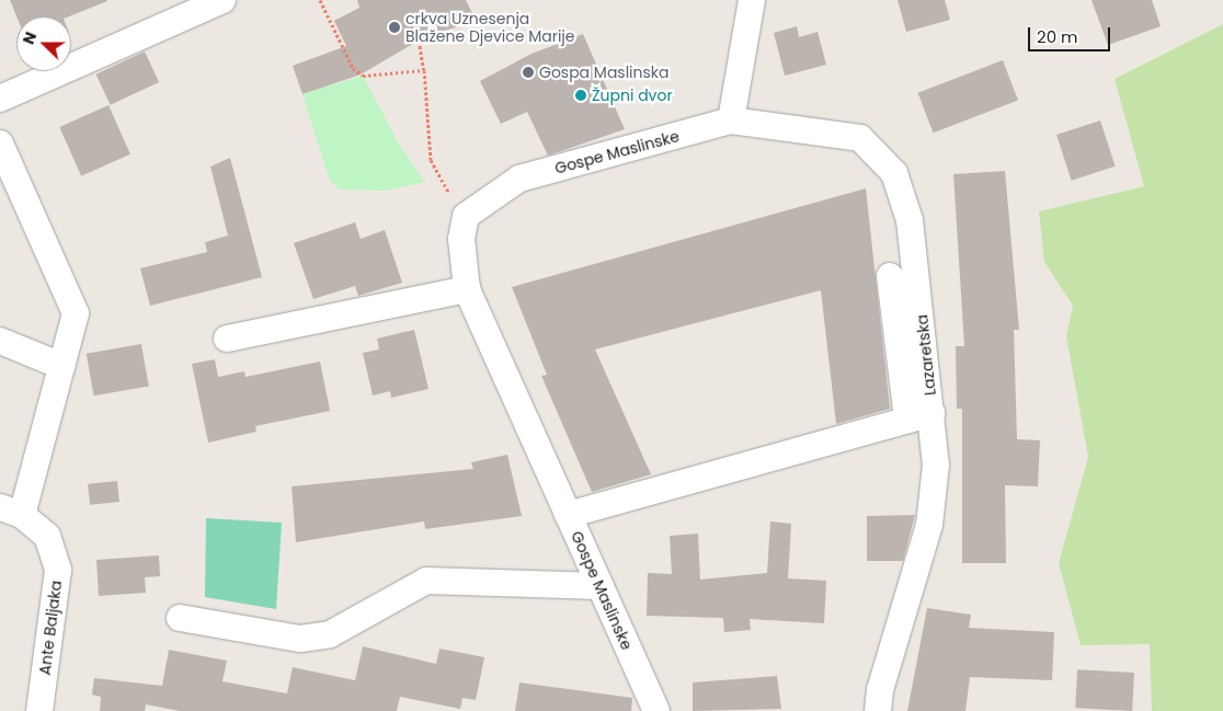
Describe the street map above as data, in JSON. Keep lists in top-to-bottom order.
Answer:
{
  "streets": {
    "street": ["Gospe Maslinske", "Lazaretska", "Ante Baljaka"]
  },
  "crossings": [
    ["Gospe Maslinske", "Lazaretska"]
  ],
  "places": ["crkva Uznesenja Blažene Djevice Marije", "Gospa Maslinska", "Župni dvor"],
  "scale_bar": "20 m",
  "north": "left"
}
